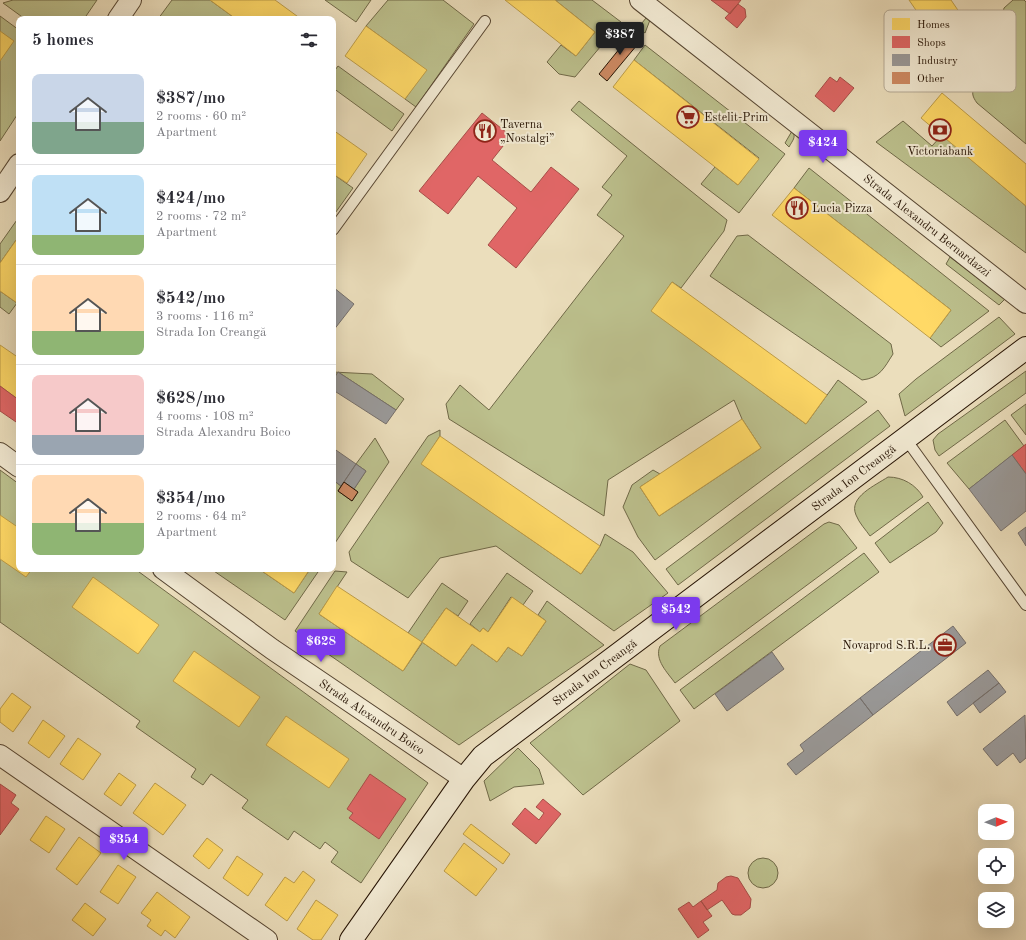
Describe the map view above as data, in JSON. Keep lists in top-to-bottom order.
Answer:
{
  "streets": {
    "street": ["Strada Alexandru Bernardazzi", "Strada Ion Creangă", "Strada Alexandru Boico"]
  },
  "crossings": [
    ["Strada Ion Creangă", "Strada Alexandru Boico"]
  ],
  "places": {
    "supermarket": ["Estelit-Prim"],
    "bank": ["Victoriabank"],
    "restaurant": ["Taverna „Nostalgi”", "Lucia Pizza"],
    "office": ["Novaprod S.R.L."]
  },
  "legend": [
    "Homes",
    "Shops",
    "Industry",
    "Other"
  ],
  "north": "right",
  "page": {
    "heading": "5 homes",
    "price": [
      "$387",
      "$424",
      "$542",
      "$628",
      "$354"
    ],
    "list": [
      {
        "name": "$387/mo",
        "note": "2 rooms · 60 m² · Apartment"
      },
      {
        "name": "$424/mo",
        "note": "2 rooms · 72 m² · Apartment"
      },
      {
        "name": "$542/mo",
        "note": "3 rooms · 116 m² · Strada Ion Creangă"
      },
      {
        "name": "$628/mo",
        "note": "4 rooms · 108 m² · Strada Alexandru Boico"
      },
      {
        "name": "$354/mo",
        "note": "2 rooms · 64 m² · Apartment"
      }
    ]
  }
}
